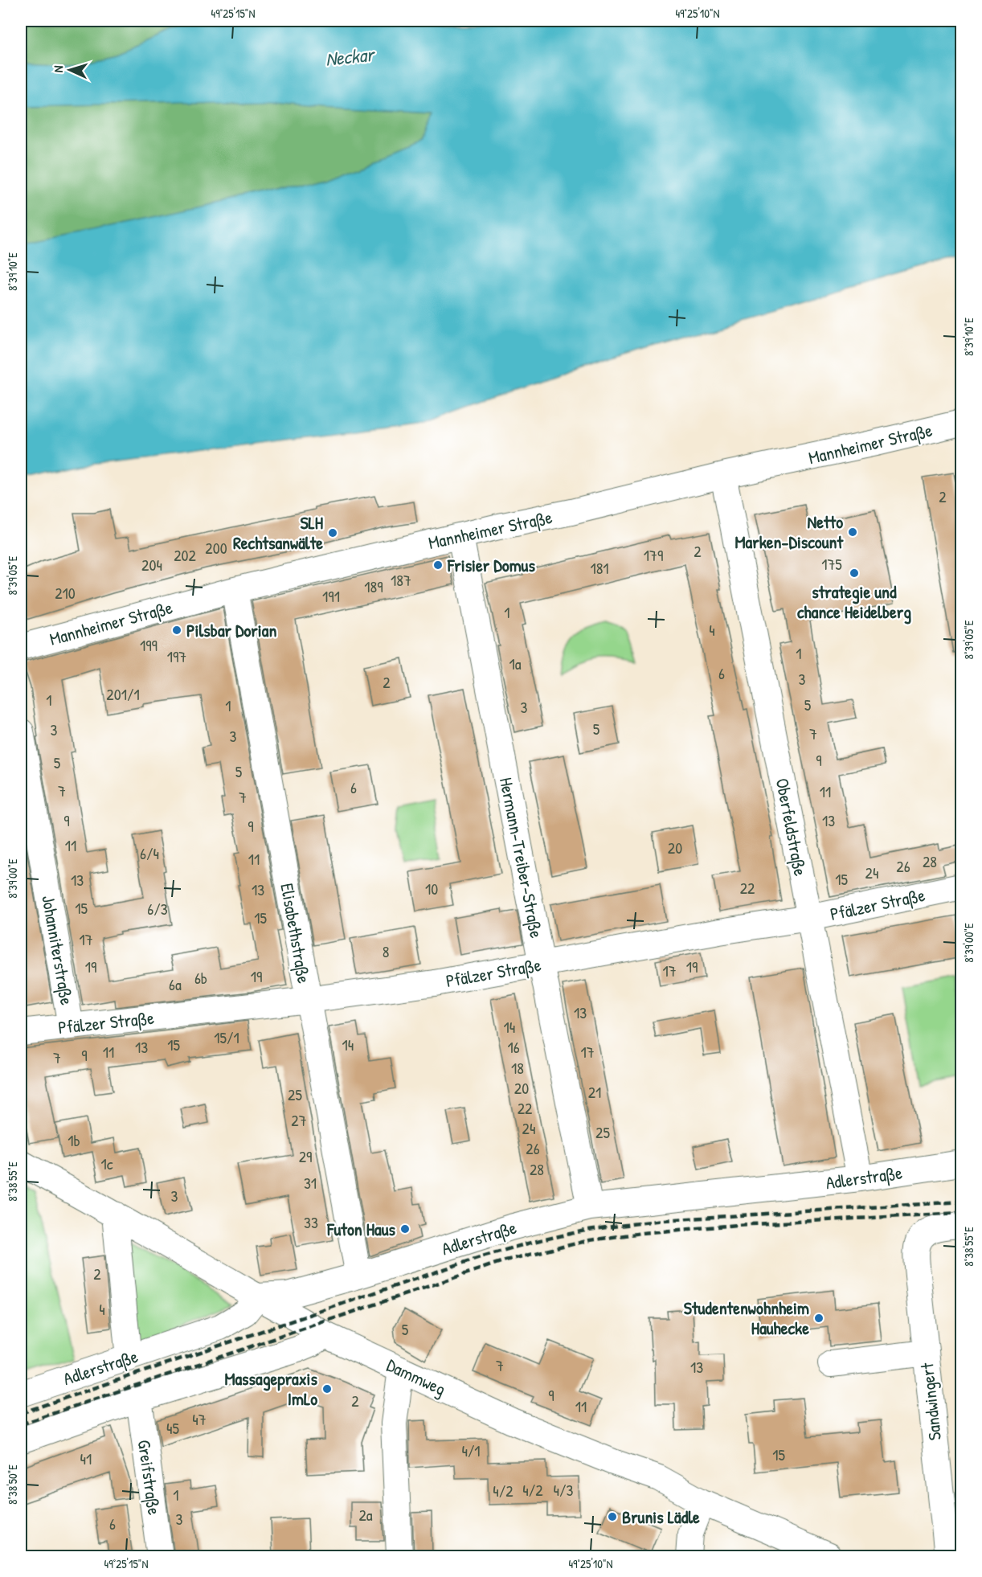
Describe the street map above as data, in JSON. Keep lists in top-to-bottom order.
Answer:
{
  "streets": {
    "street": [
      "Mannheimer Straße",
      "Oberfeldstraße",
      "Hermann-Treiber-Straße",
      "Pfälzer Straße",
      "Elisabethstraße",
      "Johanniterstraße",
      "Adlerstraße",
      "Dammweg",
      "Sandwingert",
      "Greifstraße"
    ]
  },
  "crossings": [
    ["Mannheimer Straße", "Oberfeldstraße"],
    ["Mannheimer Straße", "Hermann-Treiber-Straße"],
    ["Mannheimer Straße", "Elisabethstraße"],
    ["Oberfeldstraße", "Pfälzer Straße"],
    ["Oberfeldstraße", "Adlerstraße"],
    ["Hermann-Treiber-Straße", "Pfälzer Straße"],
    ["Hermann-Treiber-Straße", "Adlerstraße"],
    ["Pfälzer Straße", "Elisabethstraße"],
    ["Pfälzer Straße", "Johanniterstraße"],
    ["Elisabethstraße", "Adlerstraße"],
    ["Adlerstraße", "Dammweg"]
  ],
  "water": ["Neckar"],
  "places": [
    "Netto Marken-Discount",
    "SLH Rechtsanwälte",
    "Frisier Domus",
    "strategie und chance Heidelberg",
    "Pilsbar Dorian",
    "Futon Haus",
    "Studentenwohnheim Hauhecke",
    "Massagepraxis ImLo",
    "Brunis Lädle"
  ],
  "house_numbers": [
    "2",
    "200",
    "2",
    "202",
    "179",
    "175",
    "204",
    "181",
    "187",
    "189",
    "210",
    "191",
    "1",
    "4",
    "199",
    "1",
    "197",
    "1a",
    "6",
    "3",
    "2",
    "201/1",
    "1",
    "5",
    "1",
    "3",
    "5",
    "3",
    "7",
    "3",
    "9",
    "5",
    "5",
    "6",
    "7",
    "11",
    "7",
    "9",
    "13",
    "9",
    "11",
    "20",
    "6/4",
    "11",
    "28",
    "26",
    "24",
    "15",
    "13",
    "22",
    "10",
    "13",
    "15",
    "6/3",
    "15",
    "17",
    "8",
    "19",
    "19",
    "17",
    "19",
    "6b",
    "6a",
    "13",
    "14",
    "15/1",
    "15",
    "14",
    "13",
    "16",
    "11",
    "17",
    "9",
    "7",
    "18",
    "20",
    "21",
    "25",
    "22",
    "27",
    "24",
    "25",
    "1b",
    "26",
    "29",
    "1c",
    "28",
    "31",
    "3",
    "33",
    "2",
    "4",
    "5",
    "7",
    "13",
    "9",
    "2",
    "11",
    "47",
    "45",
    "4/1",
    "15",
    "41",
    "4/2",
    "4/3",
    "4/2",
    "1",
    "2a",
    "3",
    "6"
  ],
  "north": "left",
  "coordinates": [
    "49°25'15\"N",
    "49°25'10\"N",
    "8°39'10\"E",
    "8°39'05\"E",
    "8°39'00\"E",
    "8°38'55\"E",
    "8°38'50\"E"
  ]
}
